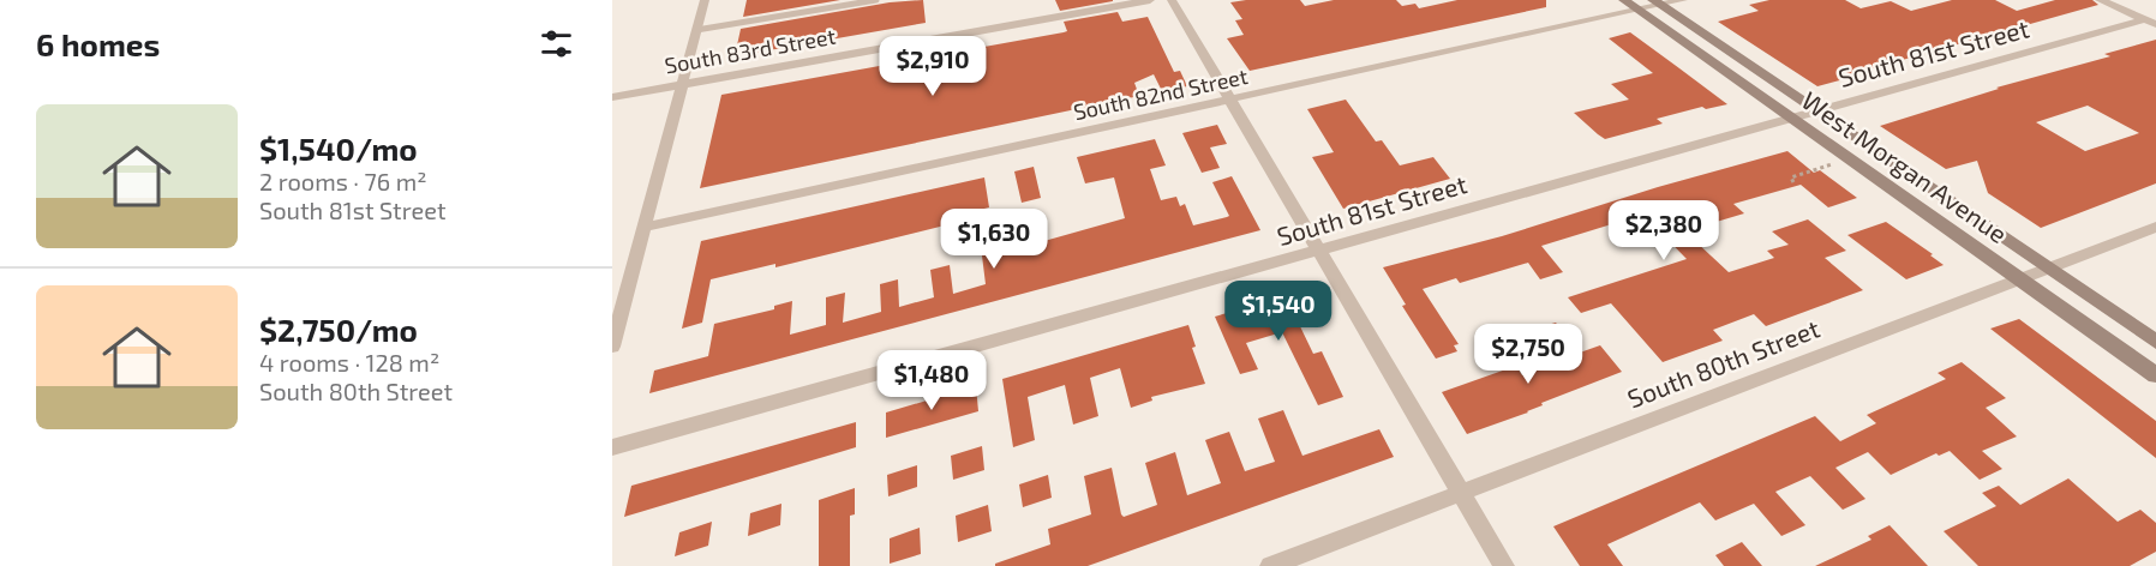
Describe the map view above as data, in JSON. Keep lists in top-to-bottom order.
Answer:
{
  "streets": {
    "street": [
      "South 83rd Street",
      "South 81st Street",
      "South 82nd Street",
      "West Morgan Avenue",
      "South 80th Street"
    ]
  },
  "crossings": [
    ["South 81st Street", "West Morgan Avenue"],
    ["South 82nd Street", "West Morgan Avenue"],
    ["West Morgan Avenue", "South 80th Street"]
  ],
  "page": {
    "heading": "6 homes",
    "price": [
      "$2,910",
      "$2,380",
      "$1,630",
      "$1,540",
      "$2,750",
      "$1,480"
    ],
    "list": [
      {
        "name": "$1,540/mo",
        "note": "2 rooms · 76 m² · South 81st Street"
      },
      {
        "name": "$2,750/mo",
        "note": "4 rooms · 128 m² · South 80th Street"
      }
    ]
  }
}
